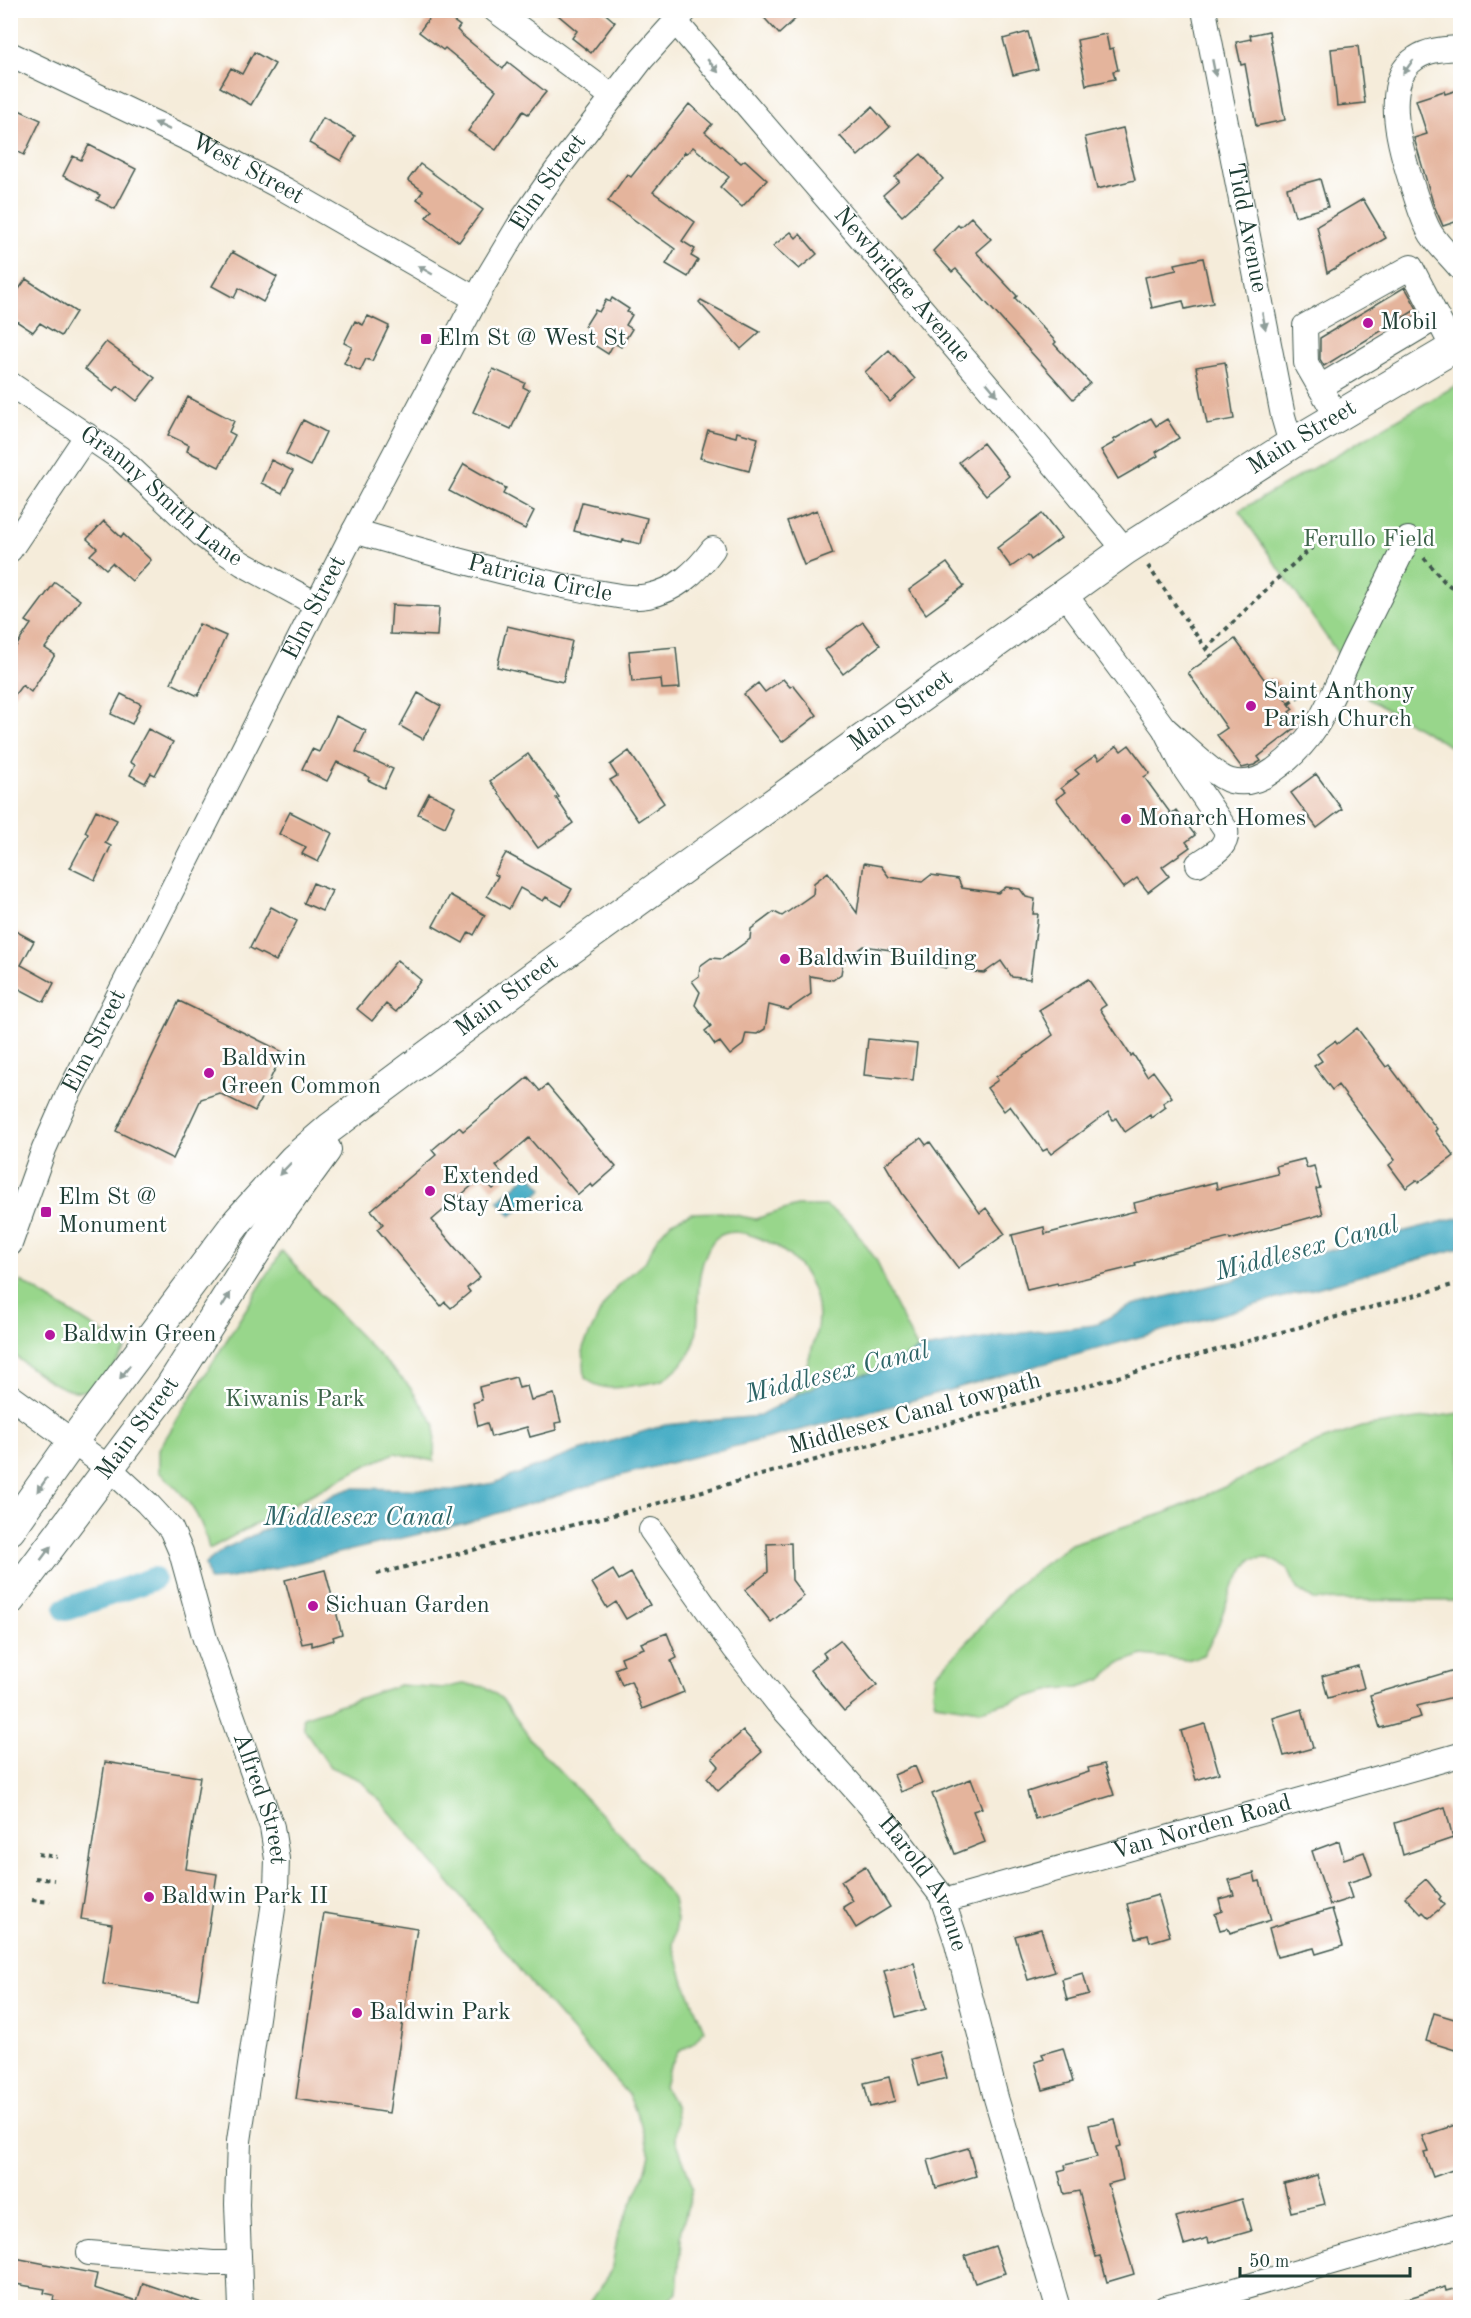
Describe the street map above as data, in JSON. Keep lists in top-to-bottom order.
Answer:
{
  "streets": {
    "main road": ["Main Street"],
    "street": [
      "West Street",
      "Elm Street",
      "Tidd Avenue",
      "Newbridge Avenue",
      "Granny Smith Lane",
      "Patricia Circle",
      "Alfred Street",
      "Van Norden Road",
      "Harold Avenue"
    ],
    "path": ["Middlesex Canal towpath"]
  },
  "crossings": [
    ["West Street", "Elm Street"],
    ["Elm Street", "Newbridge Avenue"],
    ["Elm Street", "Granny Smith Lane"],
    ["Elm Street", "Patricia Circle"],
    ["Tidd Avenue", "Main Street"],
    ["Newbridge Avenue", "Main Street"],
    ["Main Street", "Alfred Street"],
    ["Van Norden Road", "Harold Avenue"]
  ],
  "one_way": ["West Street", "Tidd Avenue", "Newbridge Avenue"],
  "water": ["Middlesex Canal"],
  "parks": ["Ferullo Field", "Kiwanis Park"],
  "places": {
    "other": [
      "Mobil",
      "Saint Anthony Parish Church",
      "Monarch Homes",
      "Baldwin Building",
      "Baldwin Green Common",
      "Extended Stay America",
      "Baldwin Green",
      "Sichuan Garden",
      "Baldwin Park II",
      "Baldwin Park"
    ],
    "transit": ["Elm St @ West St", "Elm St @ Monument"]
  },
  "scale_bar": "50 m"
}
